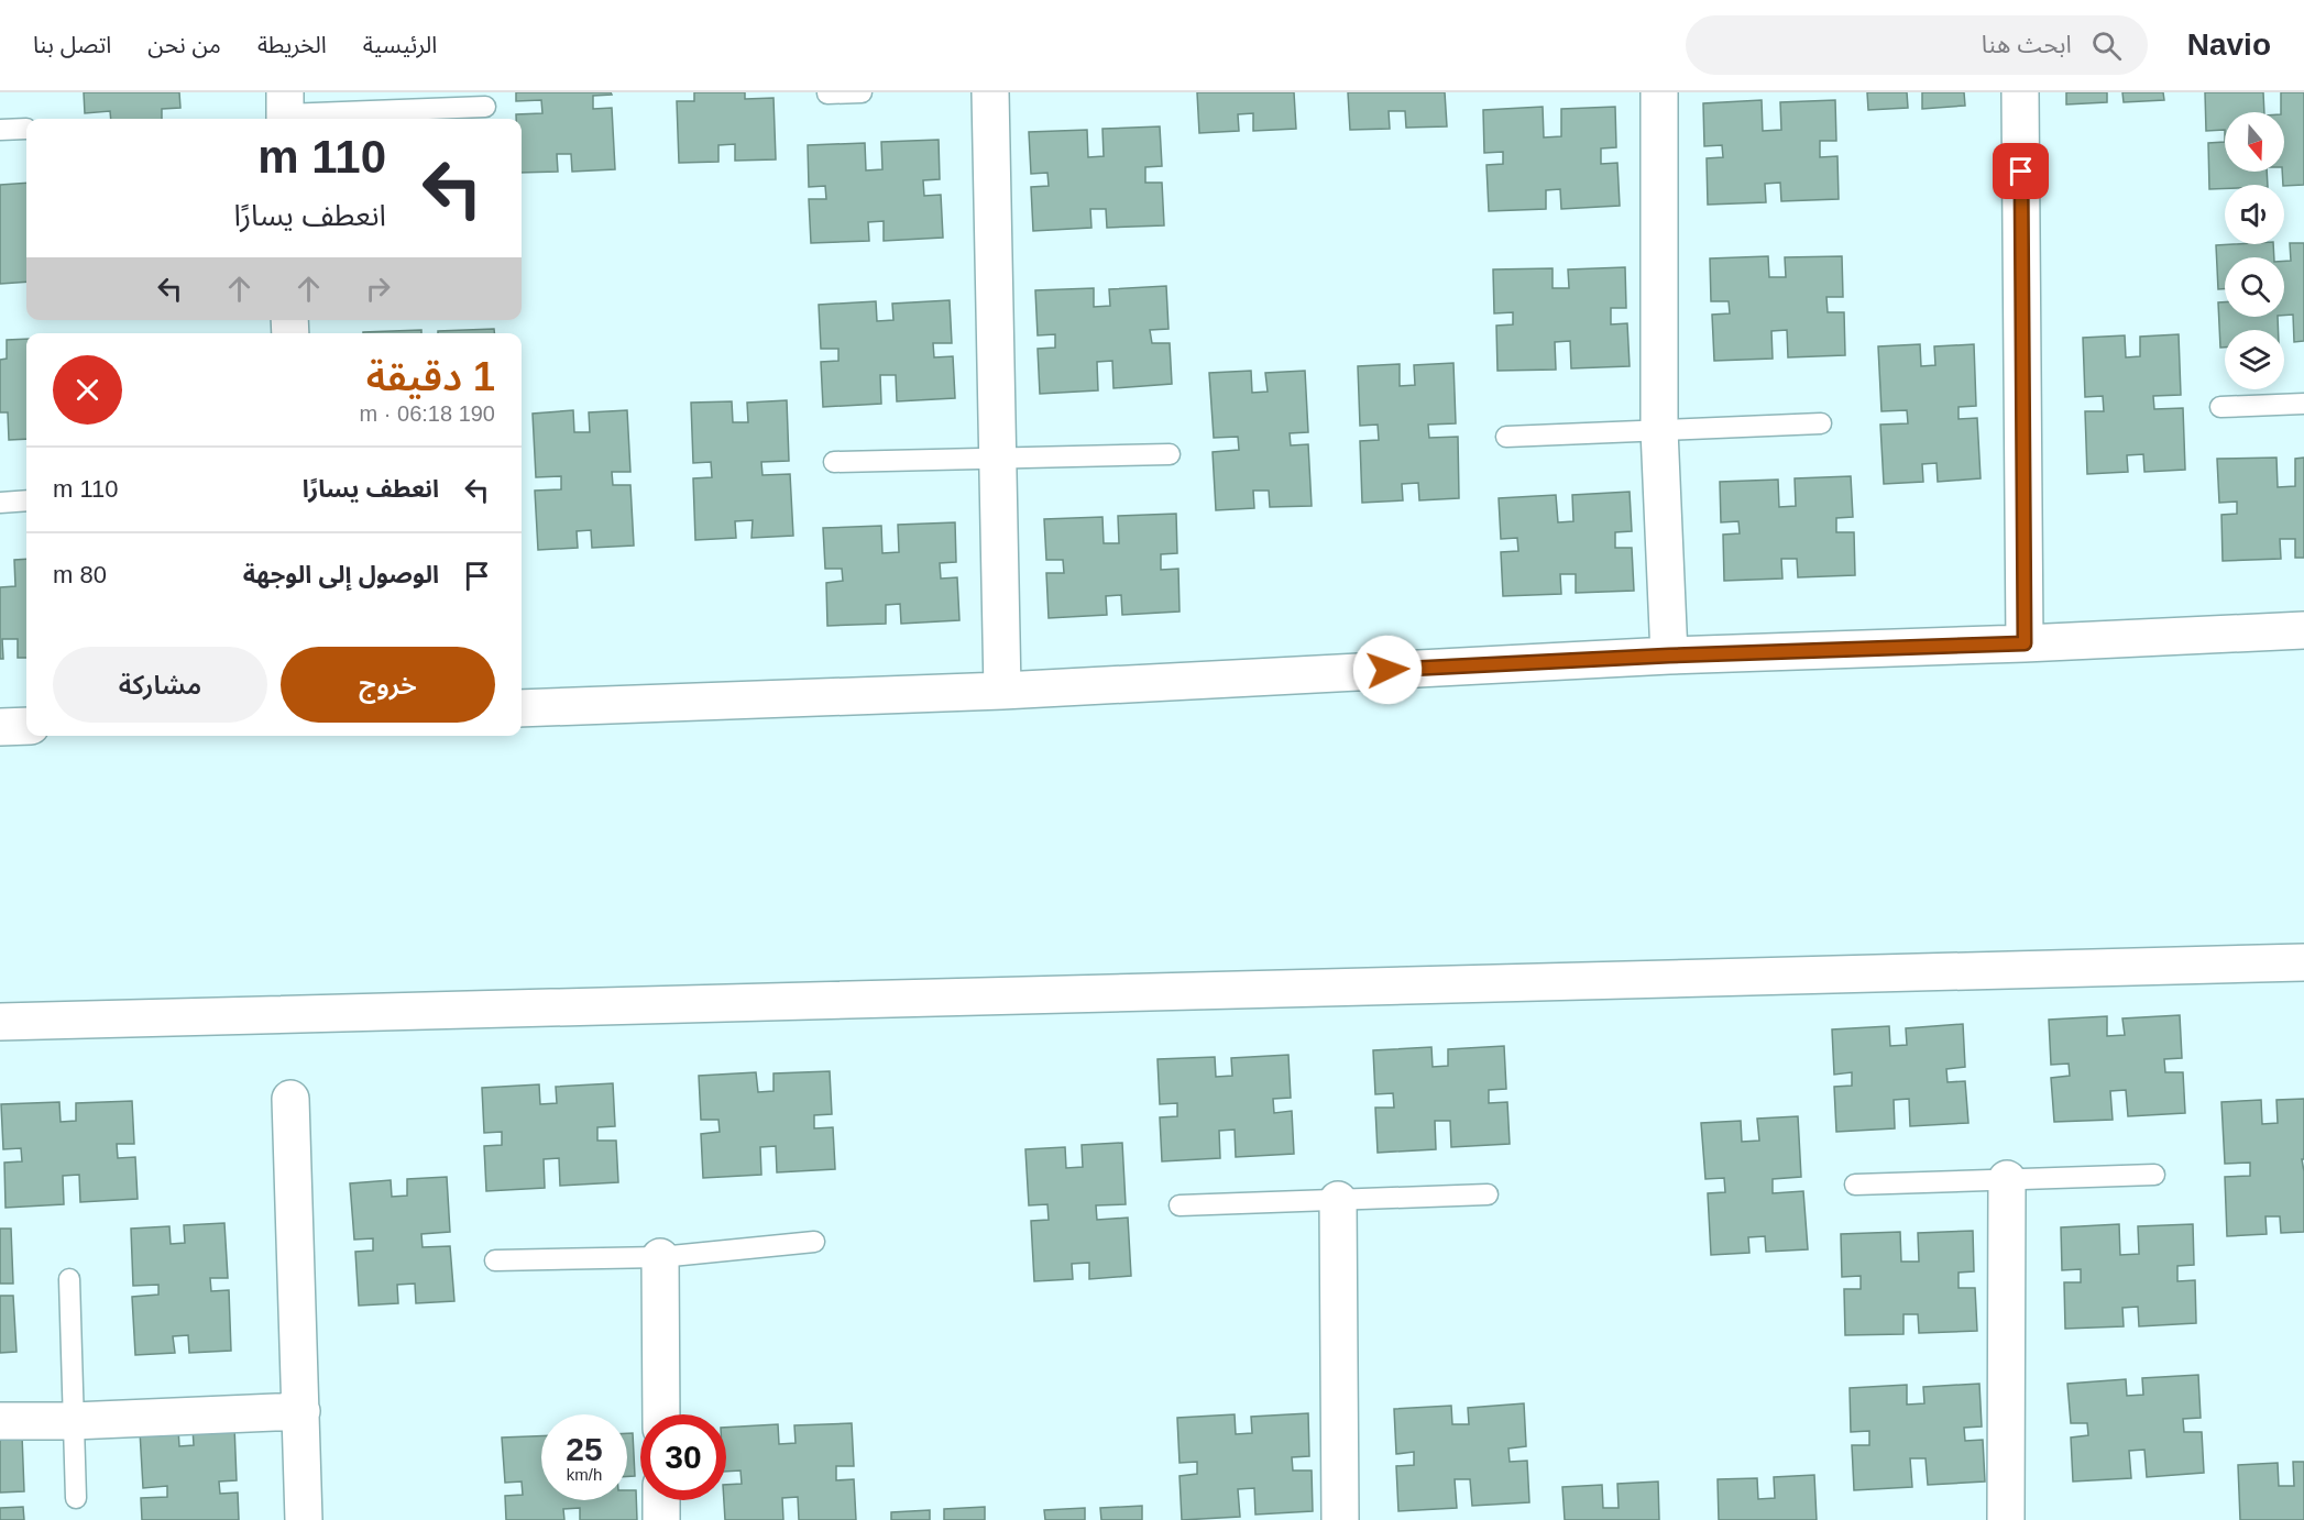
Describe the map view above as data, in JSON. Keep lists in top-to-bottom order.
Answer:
{
  "north": "bottom",
  "page": {
    "header": "Navio",
    "search": "ابحث هنا",
    "nav": [
      "الرئيسية",
      "الخريطة",
      "من نحن",
      "اتصل بنا"
    ],
    "turn": ["110 m", "انعطف يسارًا"],
    "heading": ["1 دقيقة", "190 m · 06:18"],
    "list": [
      {
        "name": "انعطف يسارًا",
        "value": "110 m"
      },
      {
        "name": "الوصول إلى الوجهة",
        "value": "80 m"
      }
    ],
    "buttons": ["خروج", "مشاركة"],
    "speed": "25 km/h",
    "limit": "30"
  }
}
